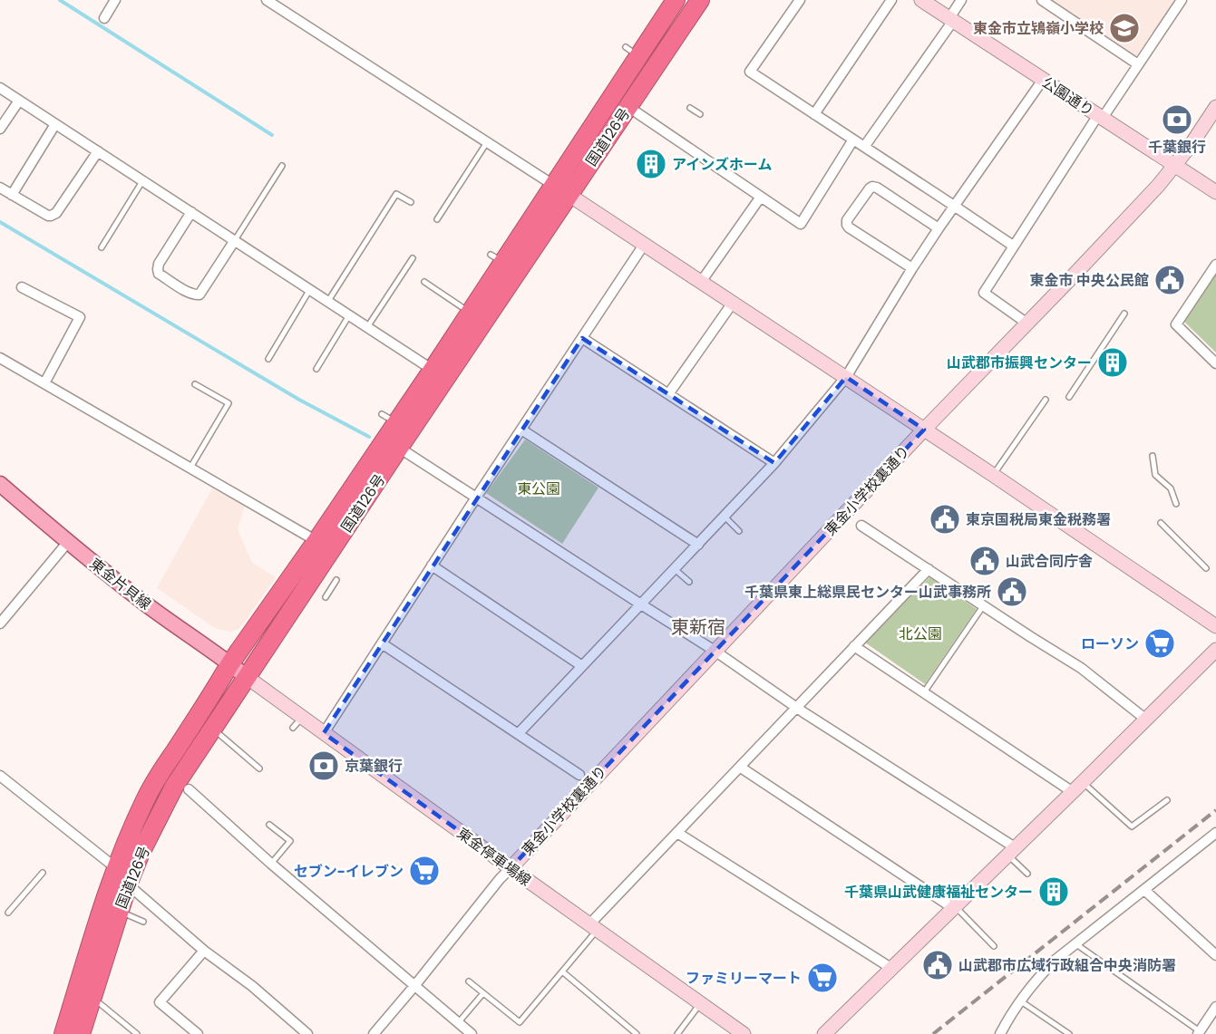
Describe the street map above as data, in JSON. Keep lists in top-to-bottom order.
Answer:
{
  "streets": {
    "highway": ["国道126号"],
    "main road": ["東金片貝線"],
    "street": ["公園通り", "東金小学校裏通り", "東金停車場線"]
  },
  "crossings": [
    ["公園通り", "東金小学校裏通り"],
    ["国道126号", "東金片貝線"],
    ["国道126号", "東金停車場線"],
    ["東金小学校裏通り", "東金停車場線"],
    ["東金片貝線", "東金停車場線"]
  ],
  "districts": ["東新宿"],
  "parks": ["東公園", "北公園"],
  "places": {
    "school or university": ["東金市立鴇嶺小学校"],
    "bank": ["千葉銀行", "京葉銀行"],
    "building": ["アインズホーム", "山武郡市振興センター", "千葉県山武健康福祉センター"],
    "public building": [
      "東金市 中央公民館",
      "東京国税局東金税務署",
      "山武合同庁舎",
      "千葉県東上総県民センター山武事務所",
      "山武郡市広域行政組合中央消防署"
    ],
    "supermarket": ["ローソン", "セブン-イレブン", "ファミリーマート"]
  }
}
